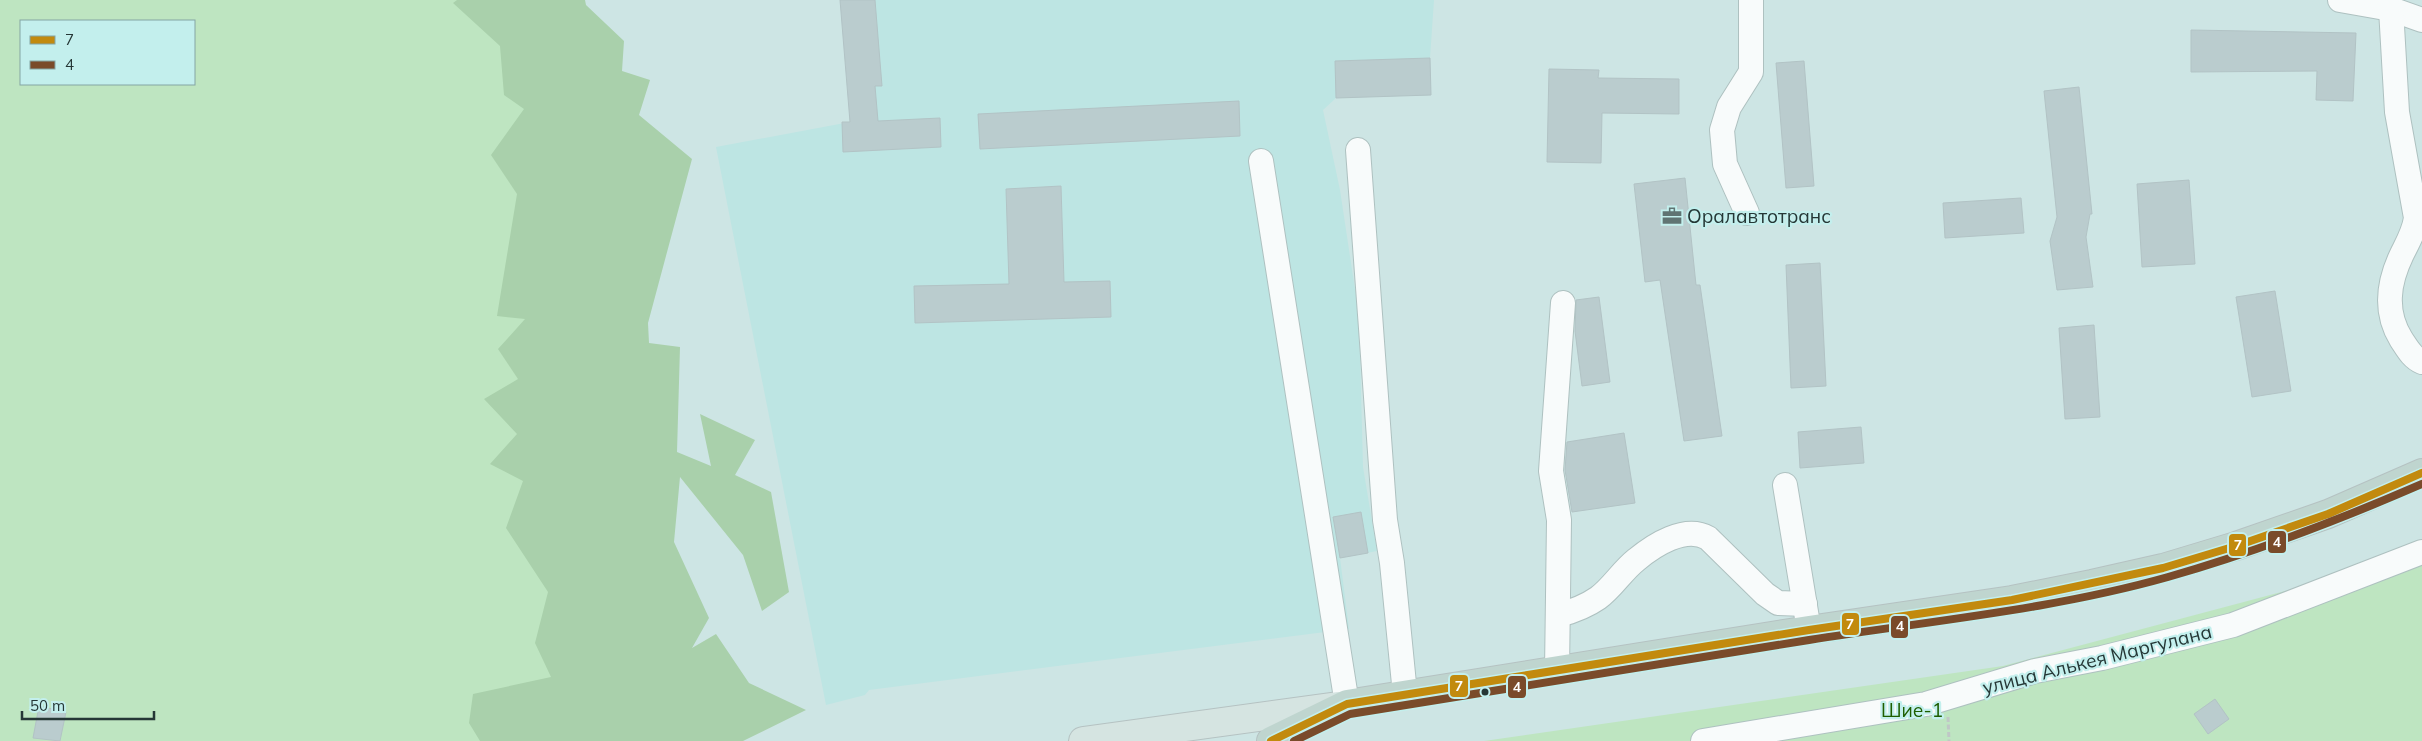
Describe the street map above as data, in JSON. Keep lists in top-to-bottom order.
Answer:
{
  "streets": {
    "street": ["улица Алькея Маргулана"]
  },
  "parks": ["Шие-1"],
  "places": {
    "office": ["Оралавтотранс"]
  },
  "lines": ["transit line 7", "transit line 4"],
  "legend": ["7", "4"],
  "scale_bar": "50 m"
}
